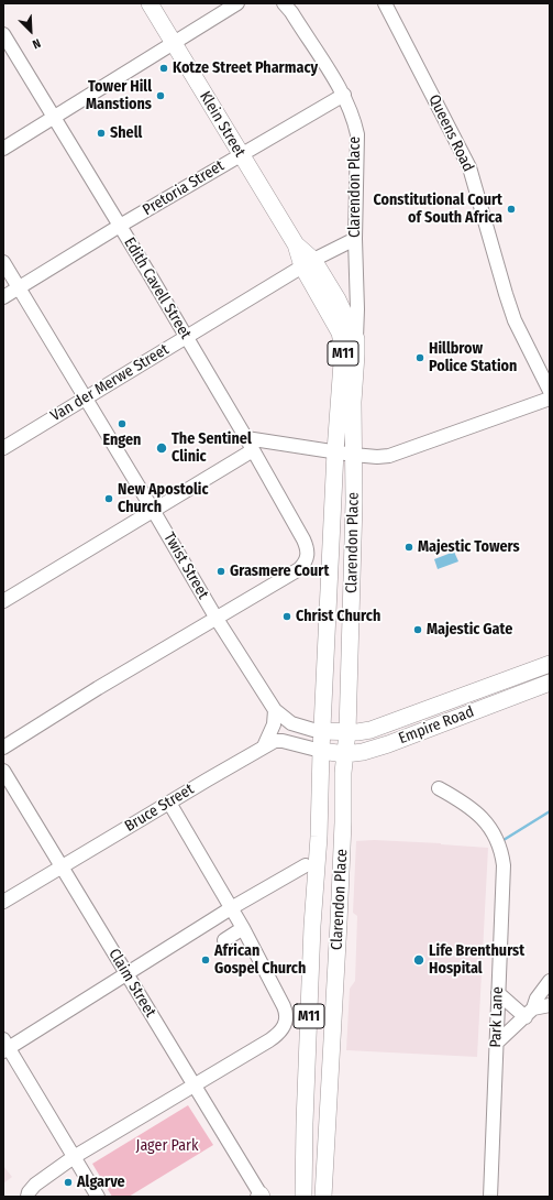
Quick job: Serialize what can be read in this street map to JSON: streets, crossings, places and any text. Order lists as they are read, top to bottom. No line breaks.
{"streets":{"main road":["Klein Street","Clarendon Place","M11","Empire Road"],"street":["Queens Road","Pretoria Street","Edith Cavell Street","Van der Merwe Street","Twist Street","Bruce Street","Claim Street","Park Lane"]},"crossings":[["Klein Street","Clarendon Place"],["Klein Street","Pretoria Street"],["Klein Street","Van der Merwe Street"],["Clarendon Place","Pretoria Street"],["Clarendon Place","Van der Merwe Street"],["Clarendon Place","Twist Street"],["Clarendon Place","Empire Road"],["Clarendon Place","Bruce Street"],["Pretoria Street","Edith Cavell Street"],["Pretoria Street","Twist Street"],["Edith Cavell Street","Van der Merwe Street"],["Edith Cavell Street","Twist Street"],["Van der Merwe Street","Twist Street"],["Twist Street","Empire Road"],["Empire Road","Bruce Street"],["Bruce Street","Claim Street"]],"parks":["Jager Park"],"places":["Kotze Street Pharmacy","Tower Hill Manstions","Shell","Constitutional Court of South Africa","Hillbrow Police Station","Engen","The Sentinel Clinic","New Apostolic Church","Majestic Towers","Grasmere Court","Christ Church","Majestic Gate","African Gospel Church","Life Brenthurst Hospital","Algarve"],"north":"bottom right"}
